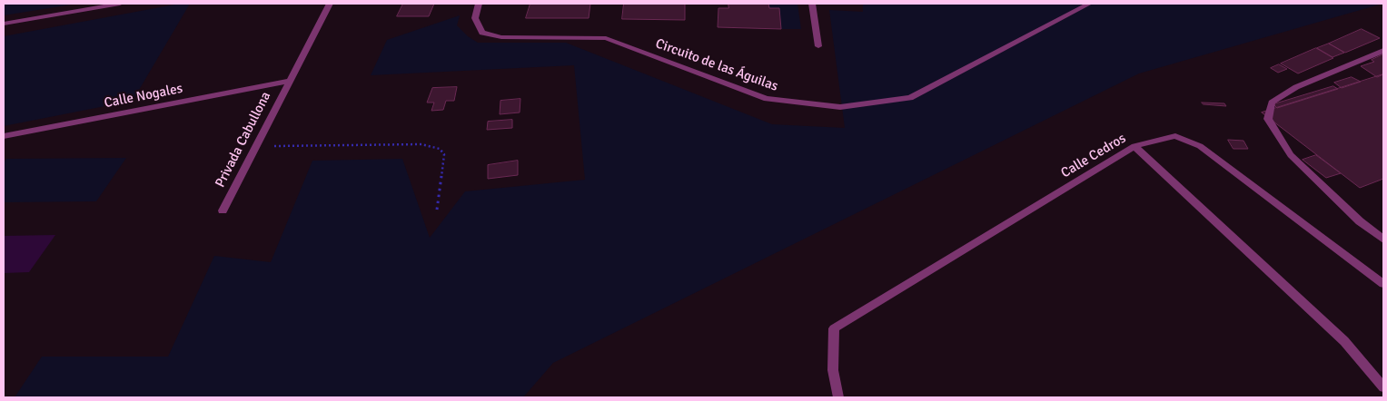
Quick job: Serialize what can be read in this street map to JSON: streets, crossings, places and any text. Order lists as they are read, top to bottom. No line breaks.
{"streets":{"street":["Circuito de las Águilas","Calle Nogales","Privada Cabullona","Calle Cedros"]},"crossings":[["Calle Nogales","Privada Cabullona"]]}
